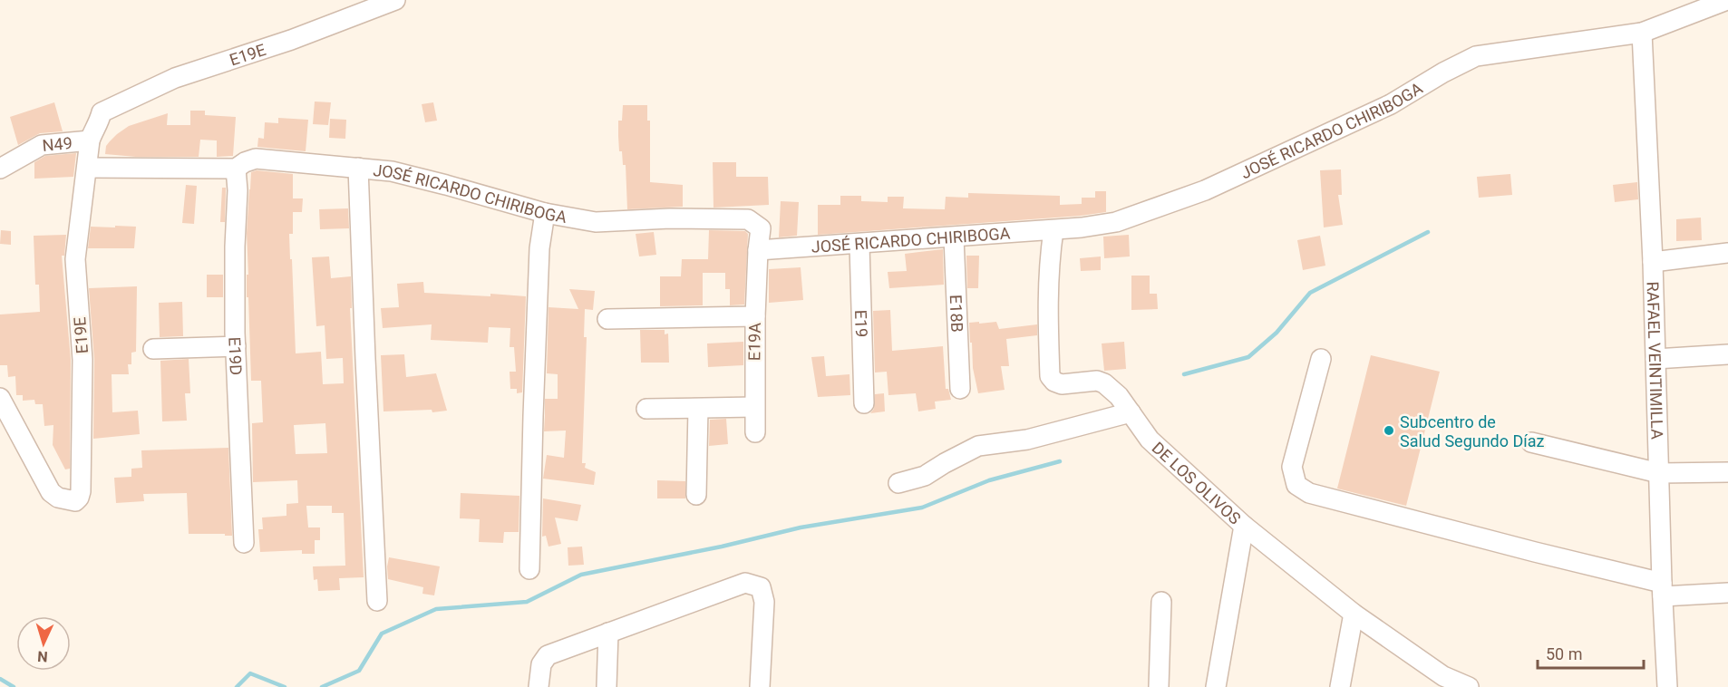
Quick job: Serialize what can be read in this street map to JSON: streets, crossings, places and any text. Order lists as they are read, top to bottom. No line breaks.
{"streets":{"street":["E19E","JOSÉ RICARDO CHIRIBOGA","N49","E18B","E19","E19A","E19D","RAFAEL VEINTIMILLA","DE LOS OLIVOS"]},"crossings":[["E19E","JOSÉ RICARDO CHIRIBOGA"],["E19E","N49"],["JOSÉ RICARDO CHIRIBOGA","E18B"],["JOSÉ RICARDO CHIRIBOGA","E19"],["JOSÉ RICARDO CHIRIBOGA","E19A"],["JOSÉ RICARDO CHIRIBOGA","E19D"],["JOSÉ RICARDO CHIRIBOGA","RAFAEL VEINTIMILLA"],["JOSÉ RICARDO CHIRIBOGA","DE LOS OLIVOS"]],"places":["Subcentro de Salud Segundo Díaz"],"scale_bar":"50 m","north":"bottom"}
